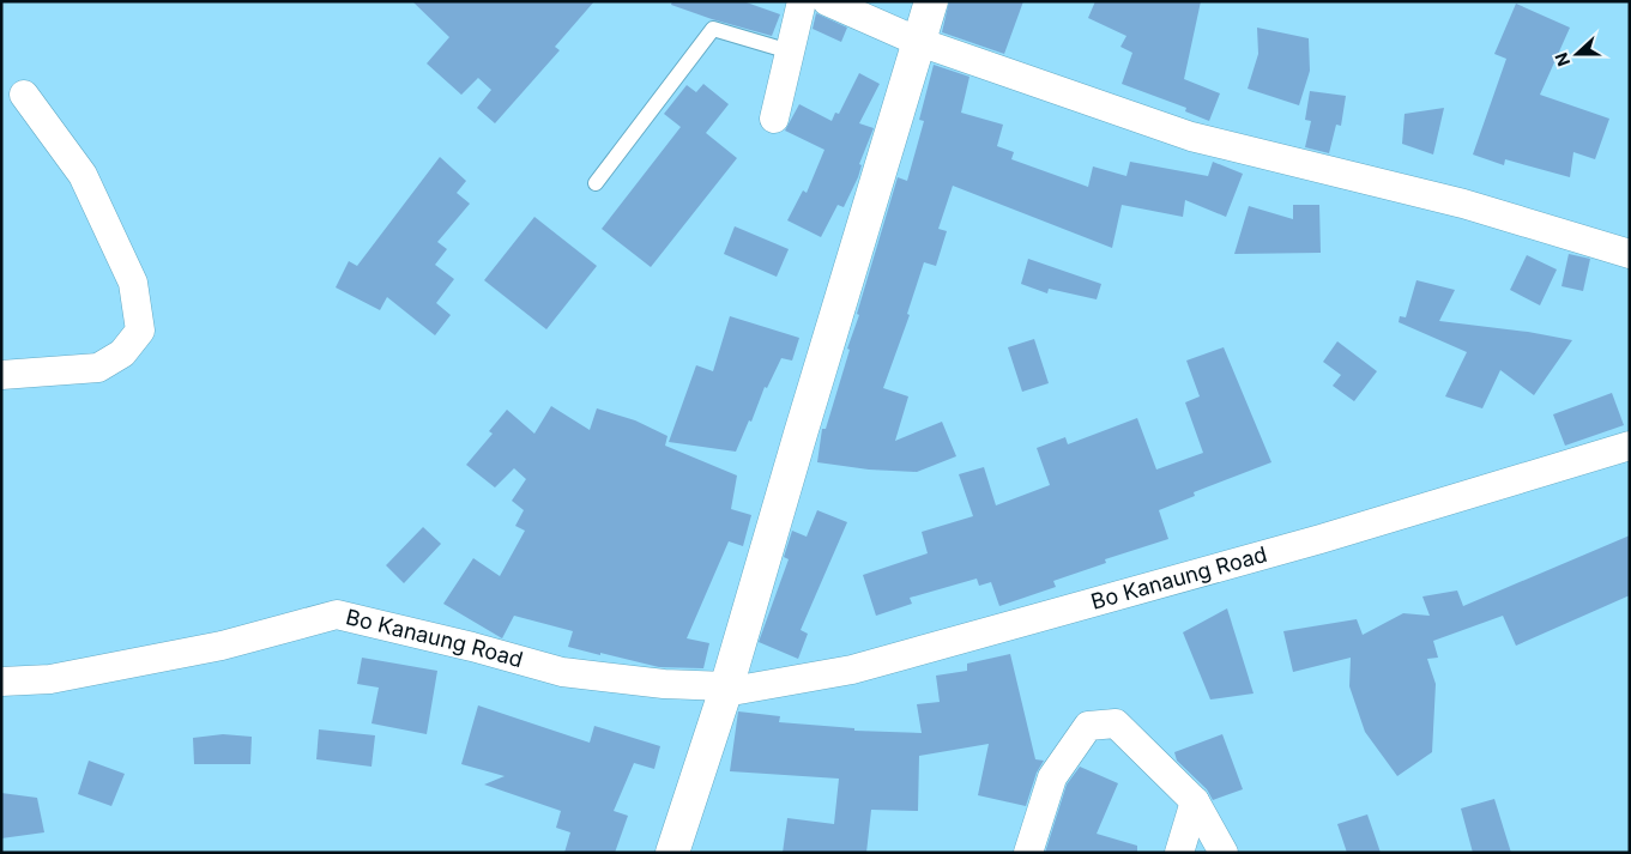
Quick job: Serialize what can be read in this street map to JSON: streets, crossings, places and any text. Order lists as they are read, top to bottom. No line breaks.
{"streets":{"street":["Bo Kanaung Road"]},"north":"left"}
